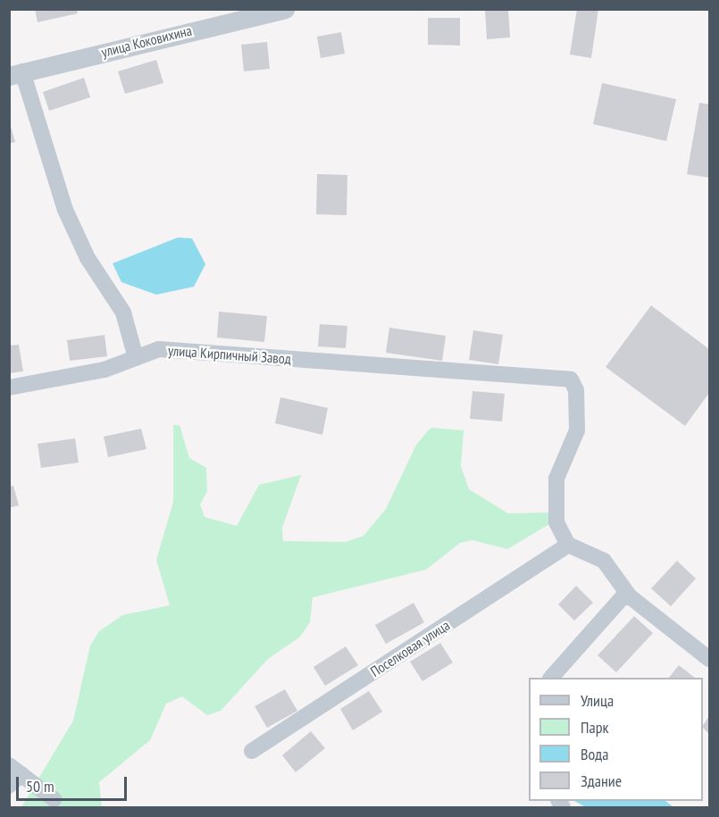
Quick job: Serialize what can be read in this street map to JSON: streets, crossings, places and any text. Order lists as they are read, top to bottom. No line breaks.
{"streets":{"street":["улица Коковихина","улица Кирпичный Завод","Поселковая улица"]},"crossings":[["улица Кирпичный Завод","Поселковая улица"]],"legend":["Улица","Парк","Вода","Здание"],"scale_bar":"50 m"}
